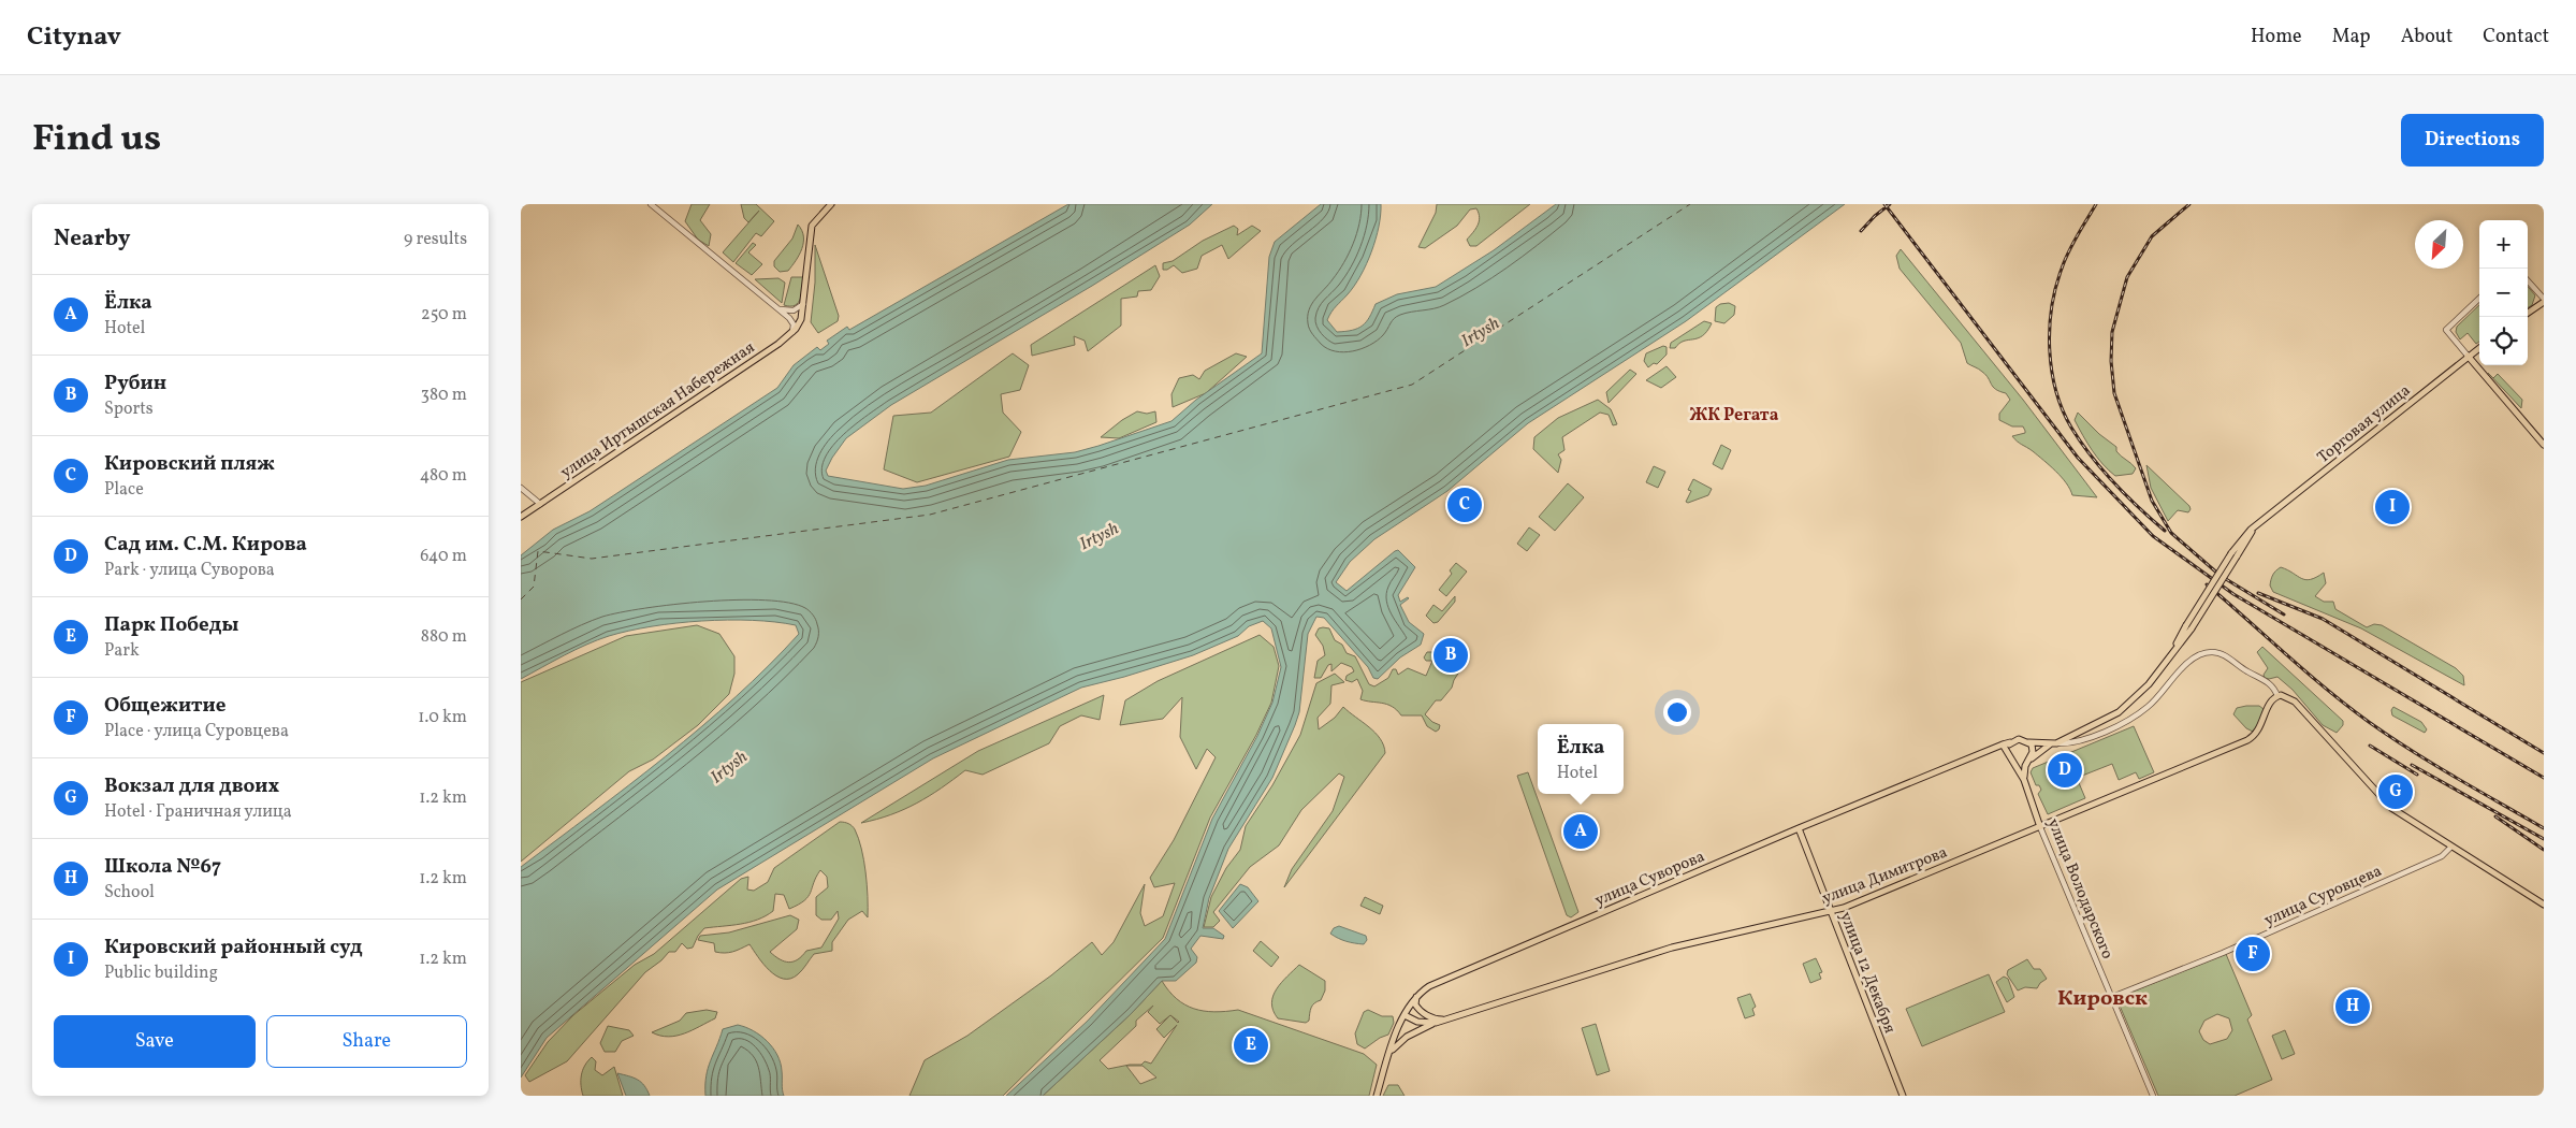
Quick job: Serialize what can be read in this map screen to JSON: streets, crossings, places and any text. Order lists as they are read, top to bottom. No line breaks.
{"streets":{"main road":["улица Иртышская Набережная","Торговая улица","улица Димитрова","улица Суворова","улица Володарского","улица 12 Декабря"],"street":["улица Суровцева"]},"crossings":[["улица Димитрова","улица Суворова"],["улица Димитрова","улица Володарского"],["улица Димитрова","улица 12 Декабря"],["улица Суворова","улица Володарского"],["улица Суворова","улица 12 Декабря"],["улица Володарского","улица Суровцева"]],"districts":["ЖК Регата","Кировск"],"water":["Irtysh"],"north":"bottom left","page":{"header":"Citynav","nav":["Home","Map","About","Contact"],"title":"Find us","buttons":["Directions",["Save","Share"]],"heading":["Nearby","9 results"],"map_buttons":["+","−"],"list":[{"mark":"A","name":"Ёлка","note":"Hotel","value":"250 m"},{"mark":"B","name":"Рубин","note":"Sports","value":"380 m"},{"mark":"C","name":"Кировский пляж","note":"Place","value":"480 m"},{"mark":"D","name":"Сад им. С.М. Кирова","note":"Park · улица Суворова","value":"640 m"},{"mark":"E","name":"Парк Победы","note":"Park","value":"880 m"},{"mark":"F","name":"Общежитие","note":"Place · улица Суровцева","value":"1.0 km"},{"mark":"G","name":"Вокзал для двоих","note":"Hotel · Граничная улица","value":"1.2 km"},{"mark":"H","name":"Школа №67","note":"School","value":"1.2 km"},{"mark":"I","name":"Кировский районный суд","note":"Public building","value":"1.2 km"}],"pins":["C","I","B","D","G","A","F","H","E"],"popup":["Ёлка","Hotel"]}}
